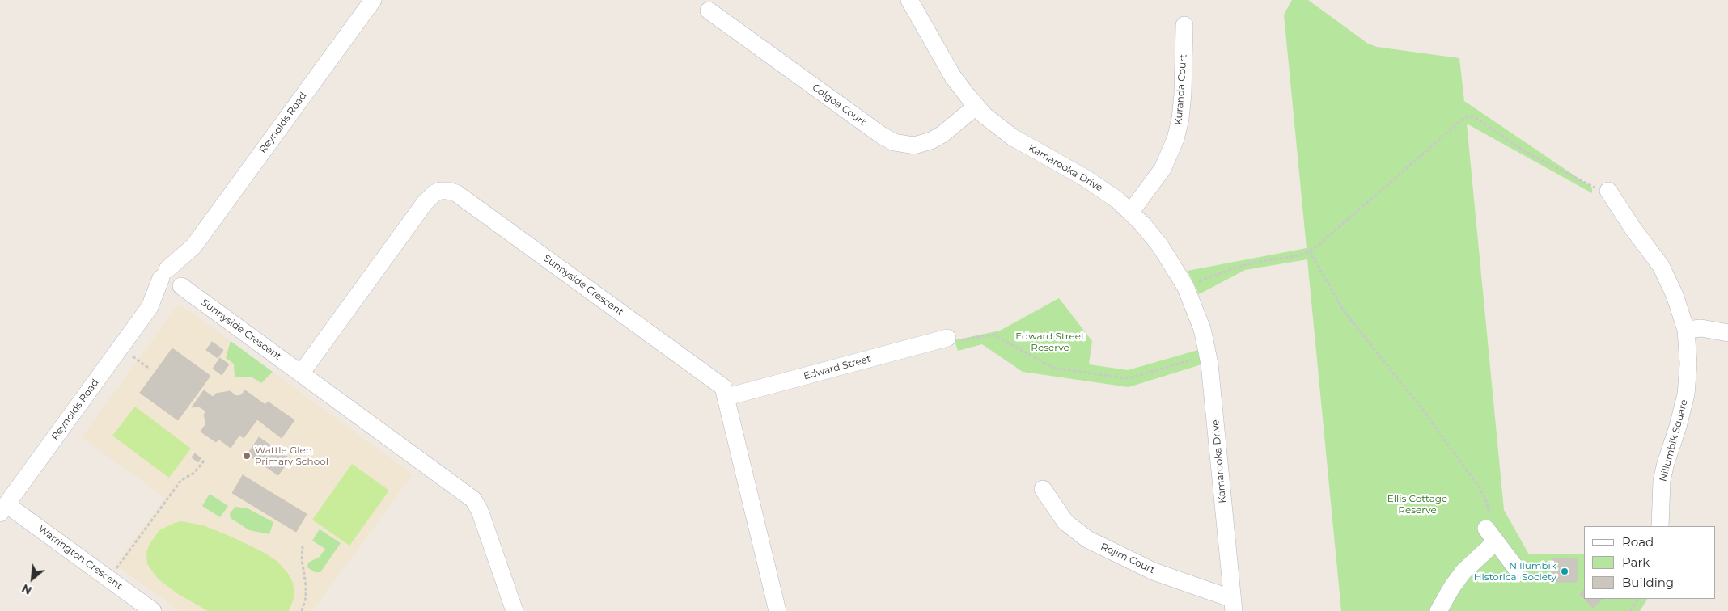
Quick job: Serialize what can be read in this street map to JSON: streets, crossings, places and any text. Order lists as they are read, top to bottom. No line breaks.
{"streets":{"street":["Kuranda Court","Colgoa Court","Reynolds Road","Kamarooka Drive","Sunnyside Crescent","Edward Street","Nillumbik Square","Warrington Crescent","Rojim Court"]},"crossings":[["Kuranda Court","Kamarooka Drive"],["Colgoa Court","Kamarooka Drive"],["Reynolds Road","Warrington Crescent"],["Kamarooka Drive","Rojim Court"],["Sunnyside Crescent","Edward Street"]],"parks":["Edward Street Reserve","Ellis Cottage Reserve"],"places":["Wattle Glen Primary School","Nillumbik Historical Society"],"legend":["Road","Park","Building"],"north":"bottom left"}
